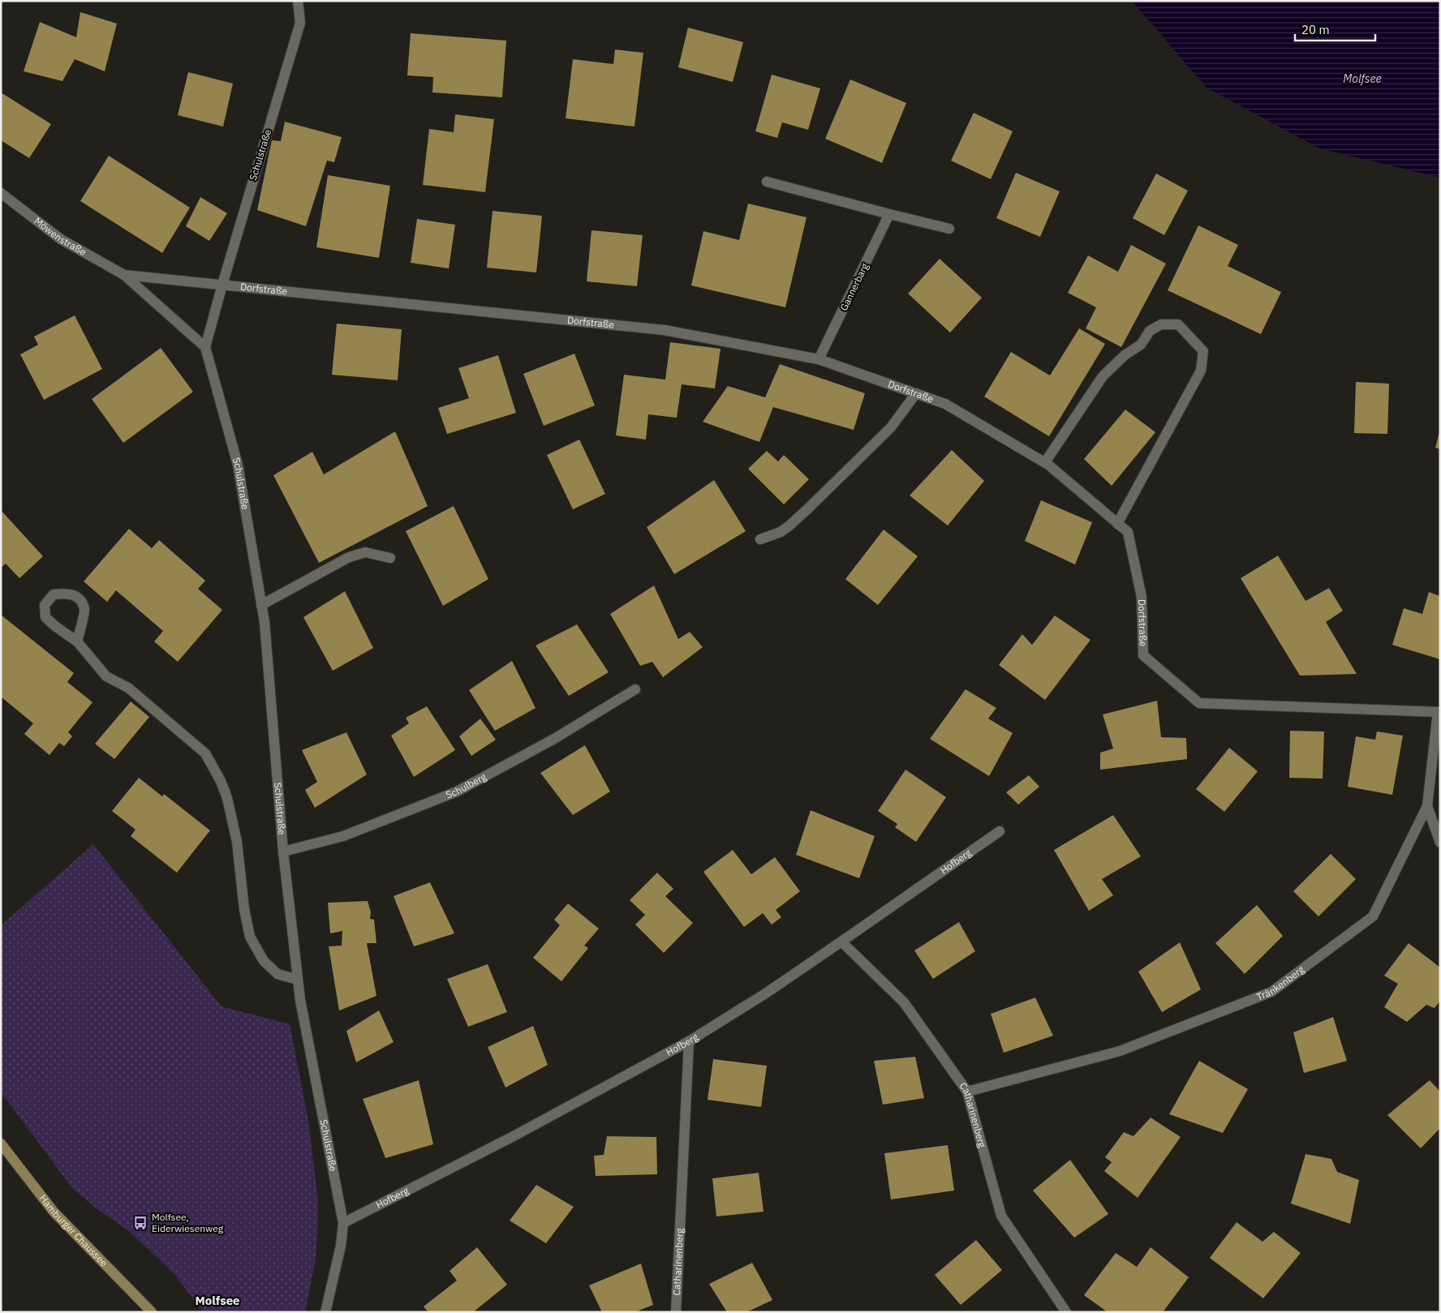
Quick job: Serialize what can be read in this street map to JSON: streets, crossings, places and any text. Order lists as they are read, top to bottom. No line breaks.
{"streets":{"main road":["Hamburger Chaussee"],"street":["Schulstraße","Möwenstraße","Gannerbarg","Dorfstraße","Schulberg","Hofberg","Tränkenberg","Catharinenberg"]},"crossings":[["Schulstraße","Möwenstraße"],["Schulstraße","Dorfstraße"],["Schulstraße","Schulberg"],["Schulstraße","Hofberg"],["Möwenstraße","Dorfstraße"],["Gannerbarg","Dorfstraße"],["Dorfstraße","Tränkenberg"],["Hofberg","Catharinenberg"],["Tränkenberg","Catharinenberg"]],"districts":["Molfsee"],"water":["Molfsee"],"places":{"bus stop":["Molfsee, Eiderwiesenweg"]},"scale_bar":"20 m"}
